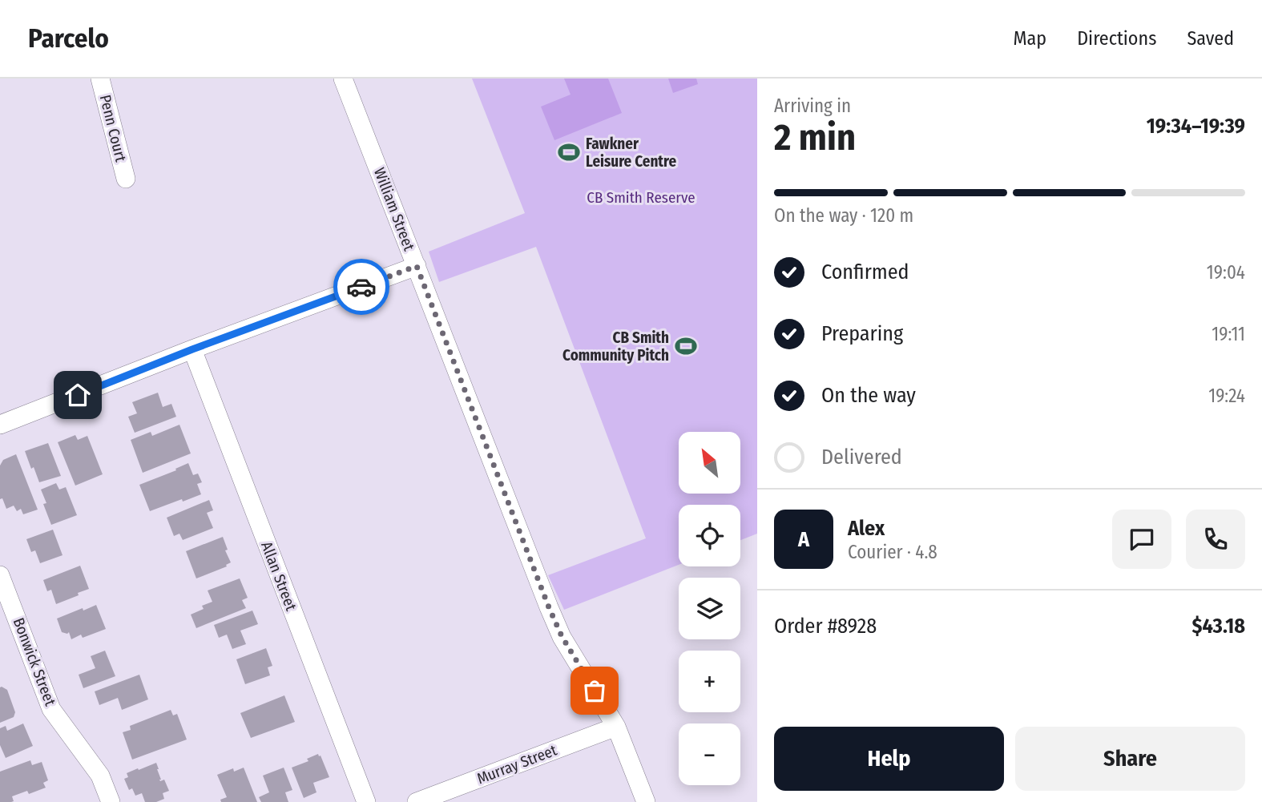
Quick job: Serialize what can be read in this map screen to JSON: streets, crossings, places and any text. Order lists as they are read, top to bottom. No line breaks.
{"streets":{"street":["Penn Court","William Street","Allan Street","Bonwick Street","Murray Street"]},"crossings":[["William Street","Murray Street"]],"parks":["CB Smith Reserve"],"places":{"sports":["Fawkner Leisure Centre","CB Smith Community Pitch"]},"north":"top left","page":{"header":"Parcelo","nav":["Map","Directions","Saved"],"heading":["2 min","Arriving in","19:34–19:39"],"panel":["Alex","Courier · 4.8","Order #8928","$43.18"],"bar":"On the way · 120 m","list":[["Confirmed","19:04"],["Preparing","19:11"],["On the way","19:24"],"Delivered"],"map_buttons":["+","−"],"round":"A","buttons":["Help","Share"]}}
